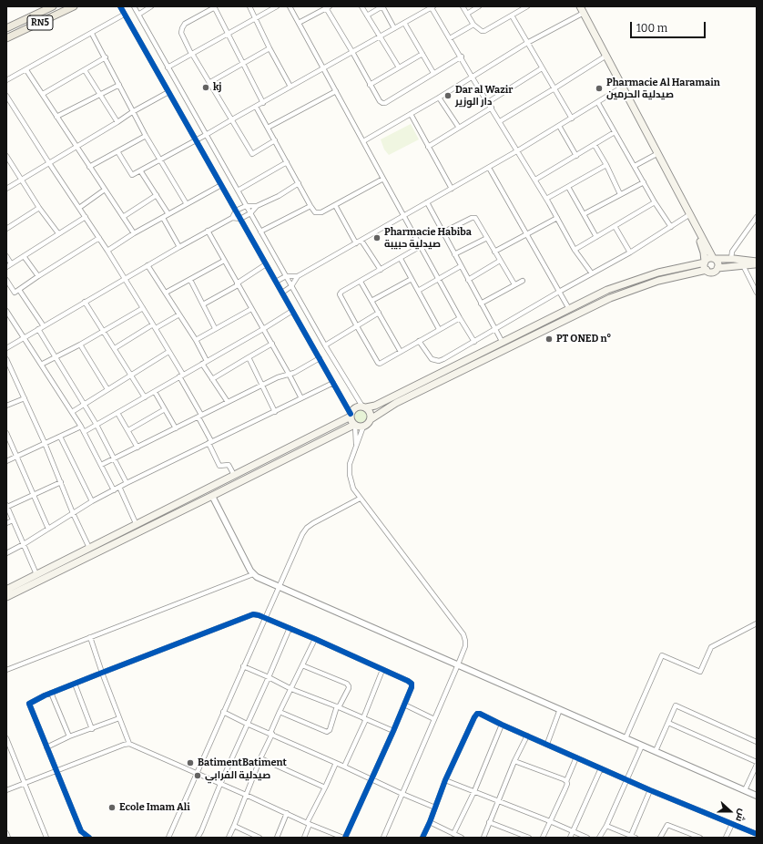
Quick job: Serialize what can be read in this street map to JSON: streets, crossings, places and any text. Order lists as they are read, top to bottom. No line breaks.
{"streets":{"main road":["RN5"]},"places":["kj","Pharmacie Al Haramain صيدلية الحرمين","Dar al Wazir دار الوزير","Pharmacie Habiba صيدلية حبيبة","PT ONED n°","BatimentBatiment","صيدلية الفرابي","Ecole Imam Ali"],"scale_bar":"100 m","north":"right"}
